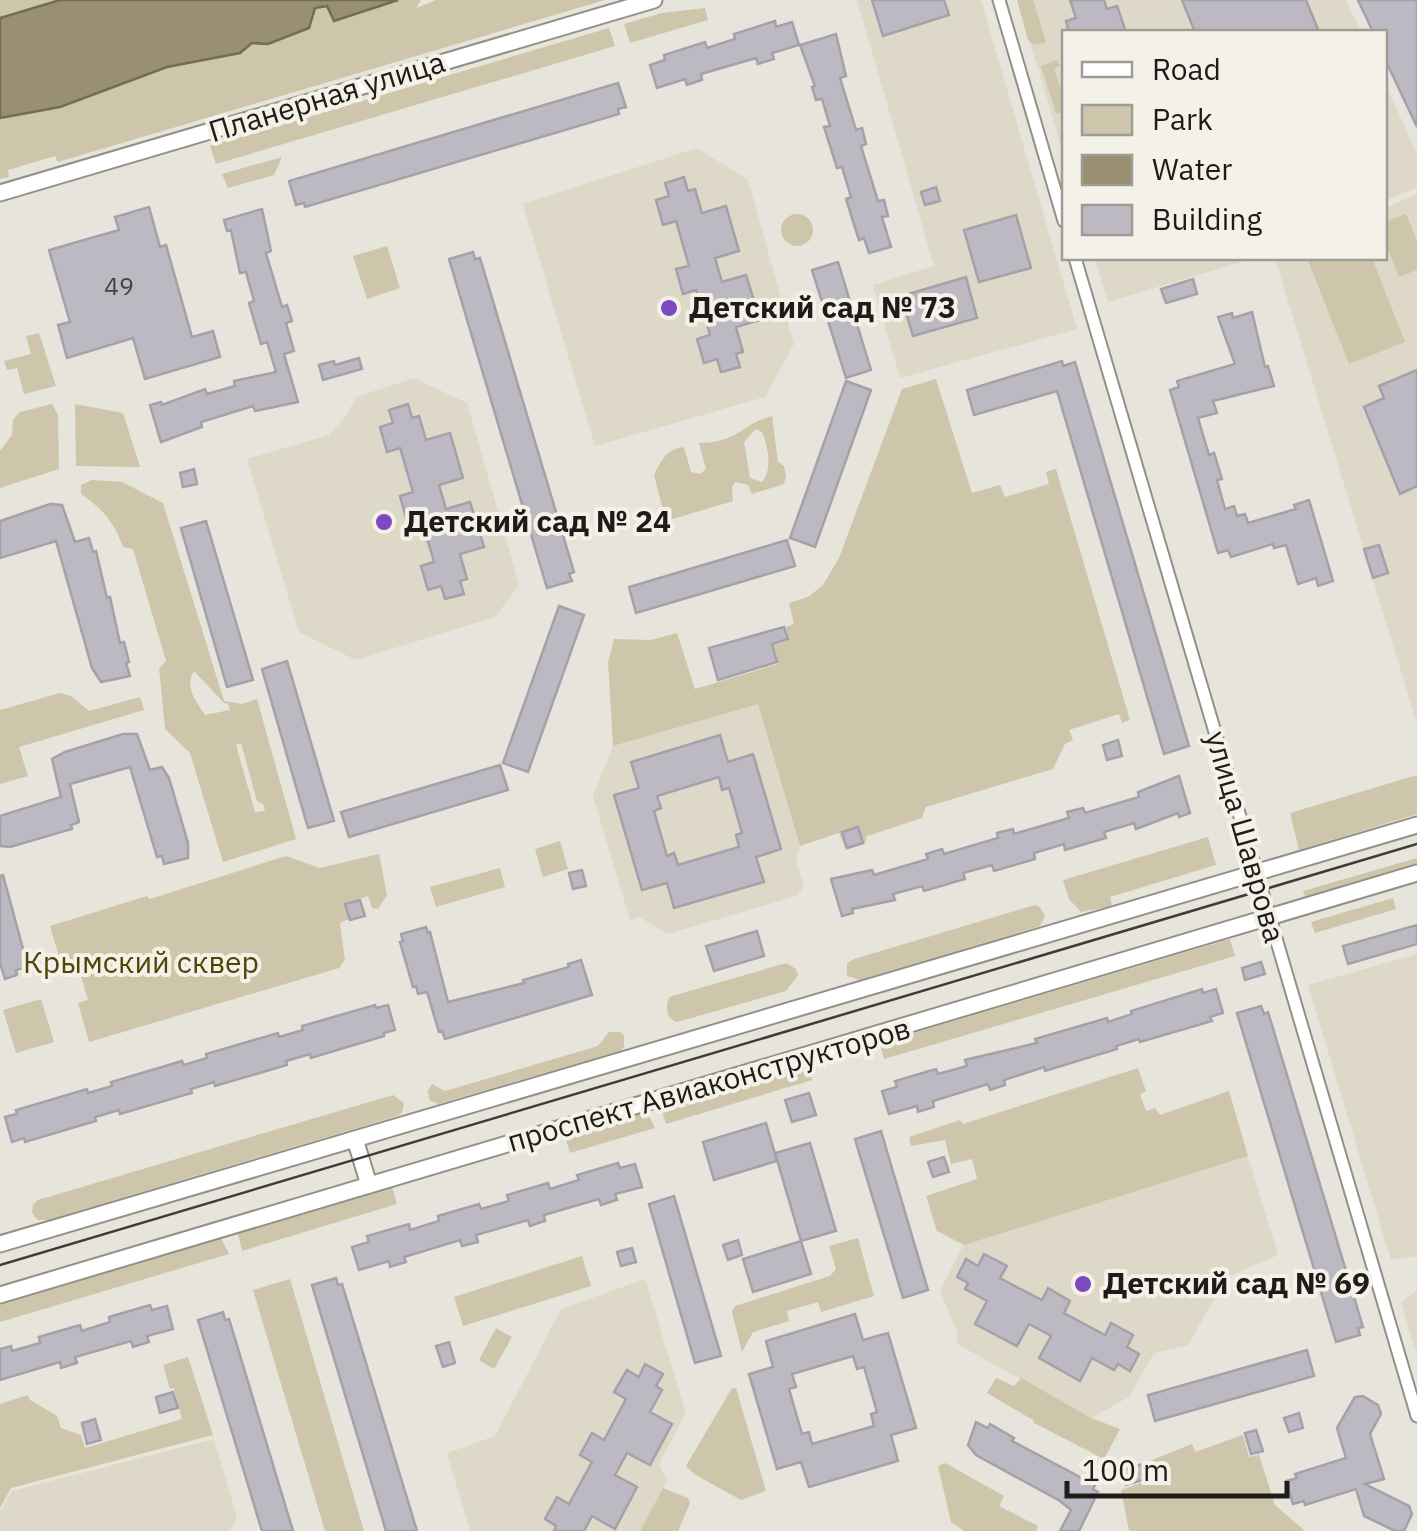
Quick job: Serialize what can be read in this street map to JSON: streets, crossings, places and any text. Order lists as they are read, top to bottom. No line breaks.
{"streets":{"street":["Планерная улица","улица Шаврова","проспект Авиаконструкторов"]},"crossings":[["улица Шаврова","проспект Авиаконструкторов"]],"parks":["Крымский сквер"],"places":["Детский сад № 73","Детский сад № 24","Детский сад № 69"],"house_numbers":["49"],"legend":["Road","Park","Water","Building"],"scale_bar":"100 m"}
